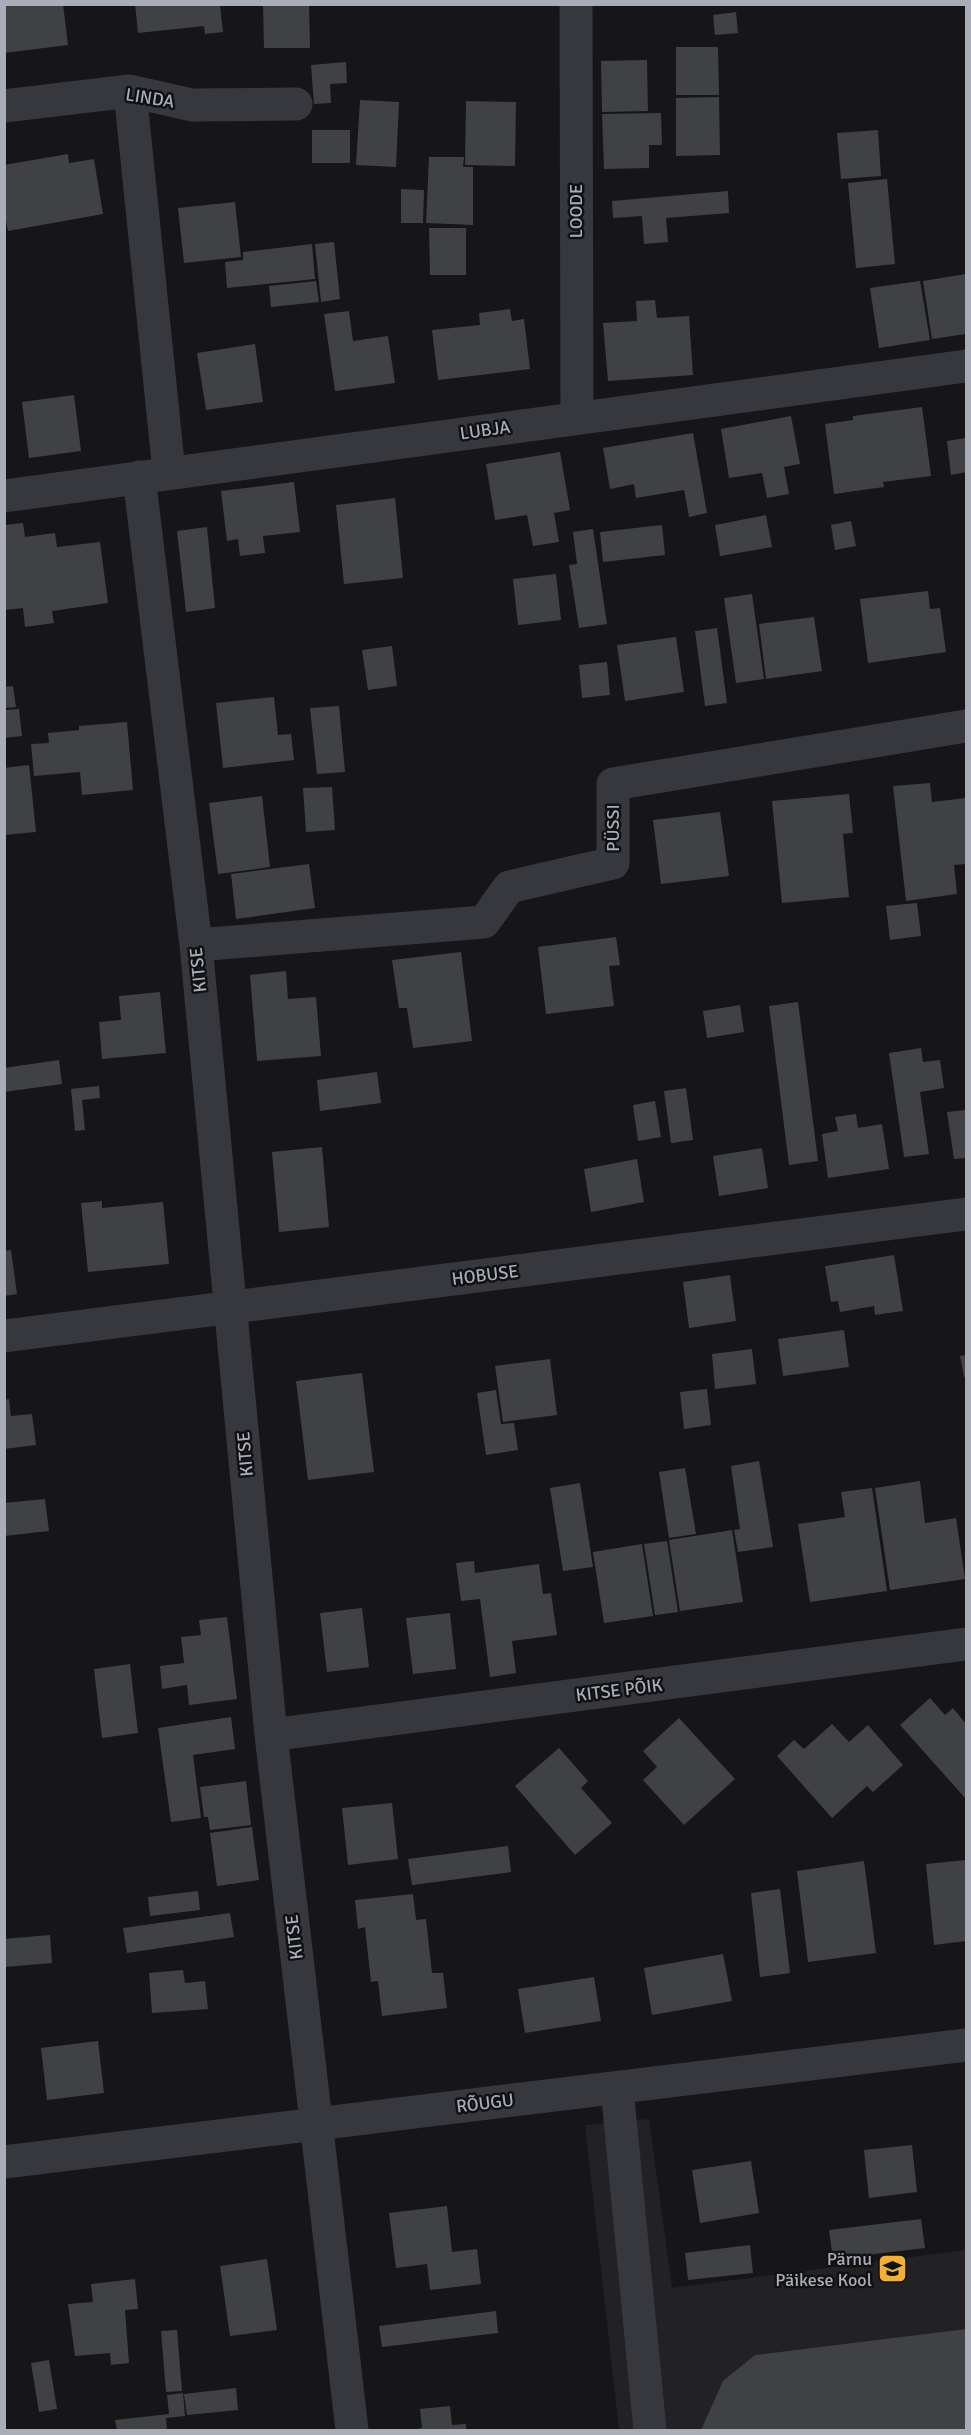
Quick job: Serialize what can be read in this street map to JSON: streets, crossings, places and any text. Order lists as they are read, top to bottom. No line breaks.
{"streets":{"street":["LINDA","LOODE","LUBJA","PÜSSI","KITSE","HOBUSE","KITSE PÕIK","RÕUGU"]},"crossings":[["LINDA","KITSE"],["LOODE","LUBJA"],["LUBJA","KITSE"],["PÜSSI","KITSE"],["KITSE","HOBUSE"],["KITSE","KITSE PÕIK"],["KITSE","RÕUGU"]],"places":{"school or university":["Pärnu Päikese Kool"]}}
